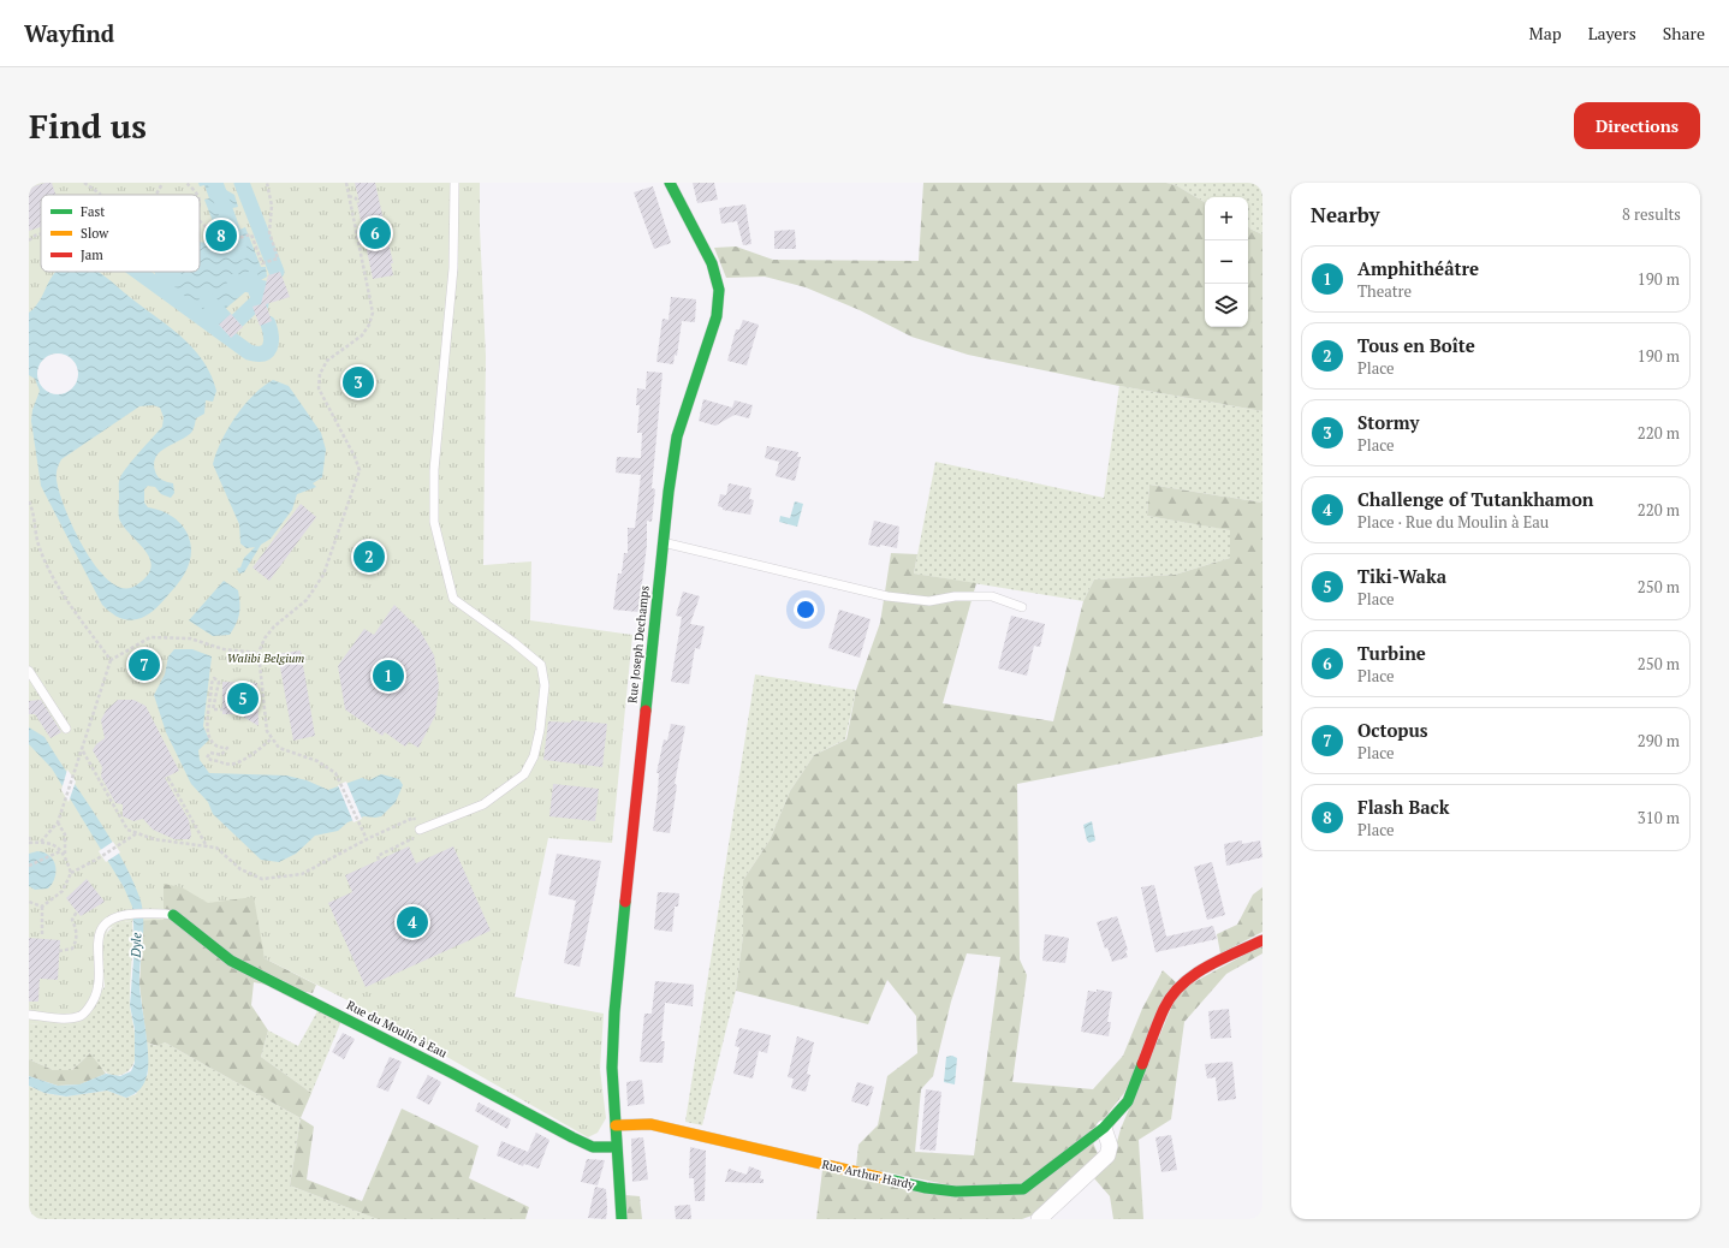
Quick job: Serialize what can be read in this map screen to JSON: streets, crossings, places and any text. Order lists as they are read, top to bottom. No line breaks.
{"streets":{"street":["Rue Joseph Dechamps","Rue du Moulin à Eau","Rue Arthur Hardy"]},"crossings":[["Rue Joseph Dechamps","Rue du Moulin à Eau"],["Rue Joseph Dechamps","Rue Arthur Hardy"]],"water":["Dyle"],"parks":["Walibi Belgium"],"legend":["Fast","Slow","Jam"],"page":{"header":"Wayfind","nav":["Map","Layers","Share"],"buttons":"Directions","title":"Find us","heading":["Nearby","8 results"],"map_buttons":["+","−"],"pins":["6","8","3","2","7","1","5","4"],"list":[{"mark":"1","name":"Amphithéâtre","note":"Theatre","value":"190 m"},{"mark":"2","name":"Tous en Boîte","note":"Place","value":"190 m"},{"mark":"3","name":"Stormy","note":"Place","value":"220 m"},{"mark":"4","name":"Challenge of Tutankhamon","note":"Place · Rue du Moulin à Eau","value":"220 m"},{"mark":"5","name":"Tiki-Waka","note":"Place","value":"250 m"},{"mark":"6","name":"Turbine","note":"Place","value":"250 m"},{"mark":"7","name":"Octopus","note":"Place","value":"290 m"},{"mark":"8","name":"Flash Back","note":"Place","value":"310 m"}]}}
